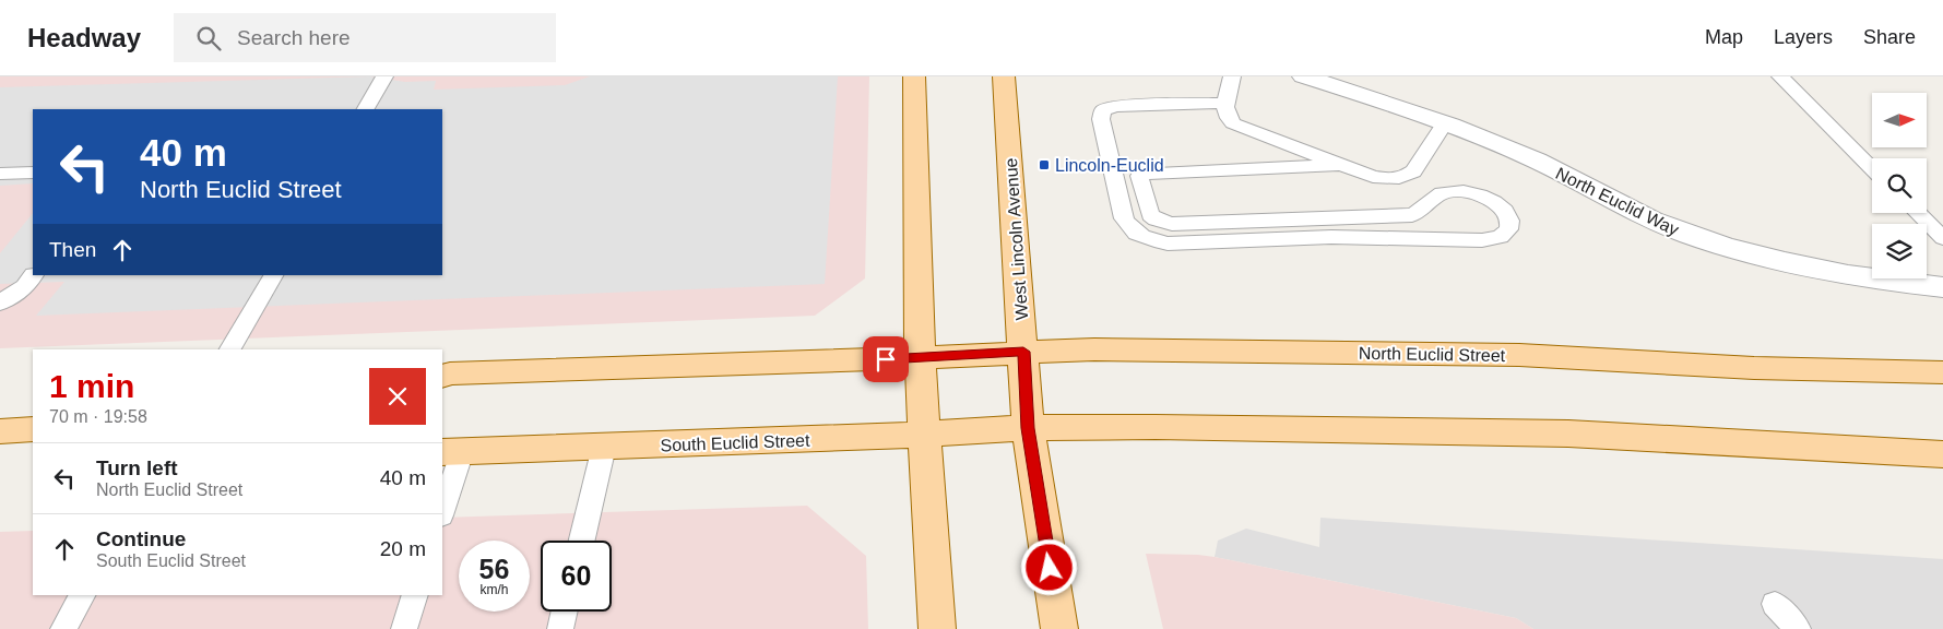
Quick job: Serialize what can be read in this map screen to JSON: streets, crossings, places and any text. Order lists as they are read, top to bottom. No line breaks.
{"streets":{"main road":["West Lincoln Avenue","North Euclid Street","South Euclid Street"],"street":["North Euclid Way"]},"crossings":[["West Lincoln Avenue","North Euclid Street"],["West Lincoln Avenue","South Euclid Street"]],"places":{"transit":["Lincoln-Euclid"]},"north":"right","page":{"header":"Headway","search":"Search here","nav":["Map","Layers","Share"],"turn":["40 m","North Euclid Street"],"then":"Then","heading":["1 min","70 m · 19:58"],"list":[{"name":"Turn left","note":"North Euclid Street","value":"40 m"},{"name":"Continue","note":"South Euclid Street","value":"20 m"}],"speed":"56 km/h","limit":"60"}}
